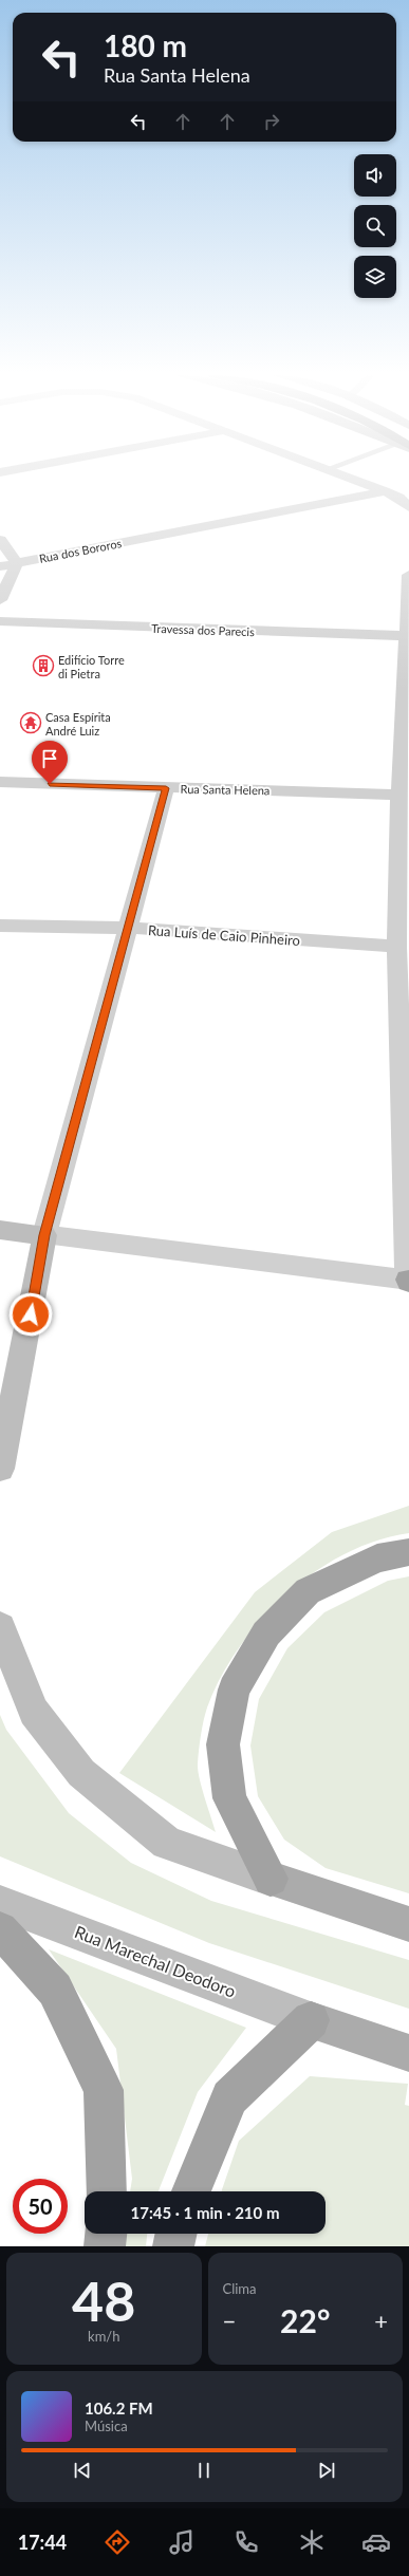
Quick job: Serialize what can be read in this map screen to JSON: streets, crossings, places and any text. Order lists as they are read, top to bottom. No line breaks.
{"streets":{"main road":["Rua Marechal Deodoro"],"street":["Rua dos Bororos","Travessa dos Parecis","Rua Santa Helena","Rua Luís de Caio Pinheiro"]},"places":{"building":["Edifício Torre di Pietra"],"temple":["Casa Espírita André Luiz"]},"page":{"turn":["180 m","Rua Santa Helena"],"limit":"50","trip":"17:45 · 1 min · 210 m","tile":[["48","km/h"],"Clima"],"heat":["−","22°","+"],"song":["106.2 FM","Música"],"tabs":"17:44"}}
